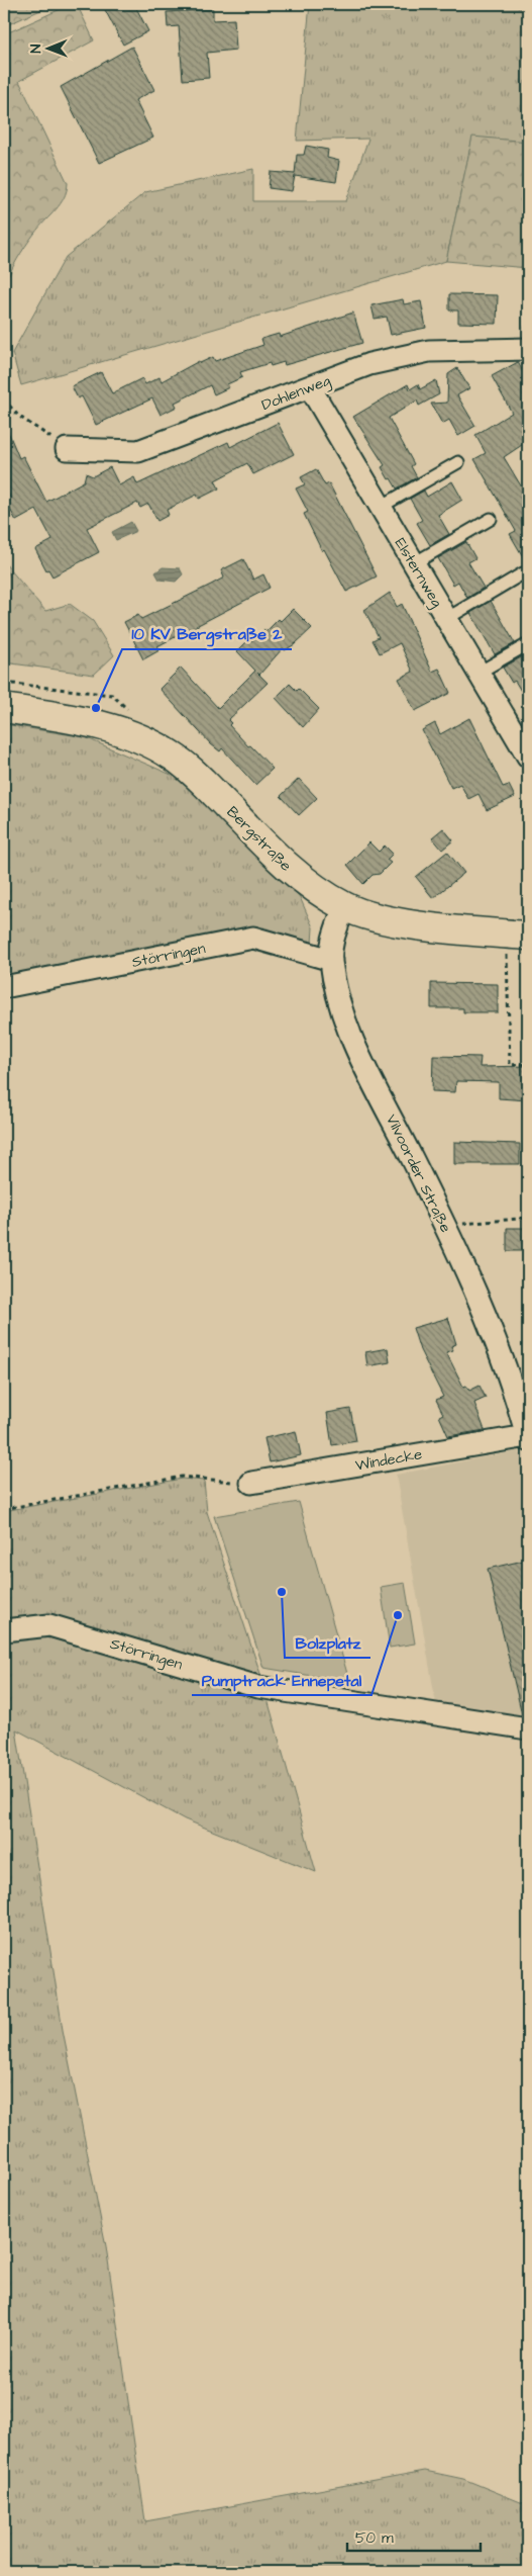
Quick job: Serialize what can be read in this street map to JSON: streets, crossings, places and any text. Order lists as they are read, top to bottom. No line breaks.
{"streets":{"street":["Dohlenweg","Elsternweg","Bergstraße","Störringen","Vilvoorder Straße","Windecke"]},"crossings":[["Dohlenweg","Elsternweg"],["Bergstraße","Vilvoorder Straße"],["Störringen","Vilvoorder Straße"],["Vilvoorder Straße","Windecke"]],"places":["10 KV Bergstraße 2","Bolzplatz","Pumptrack Ennepetal"],"scale_bar":"50 m","north":"left"}
